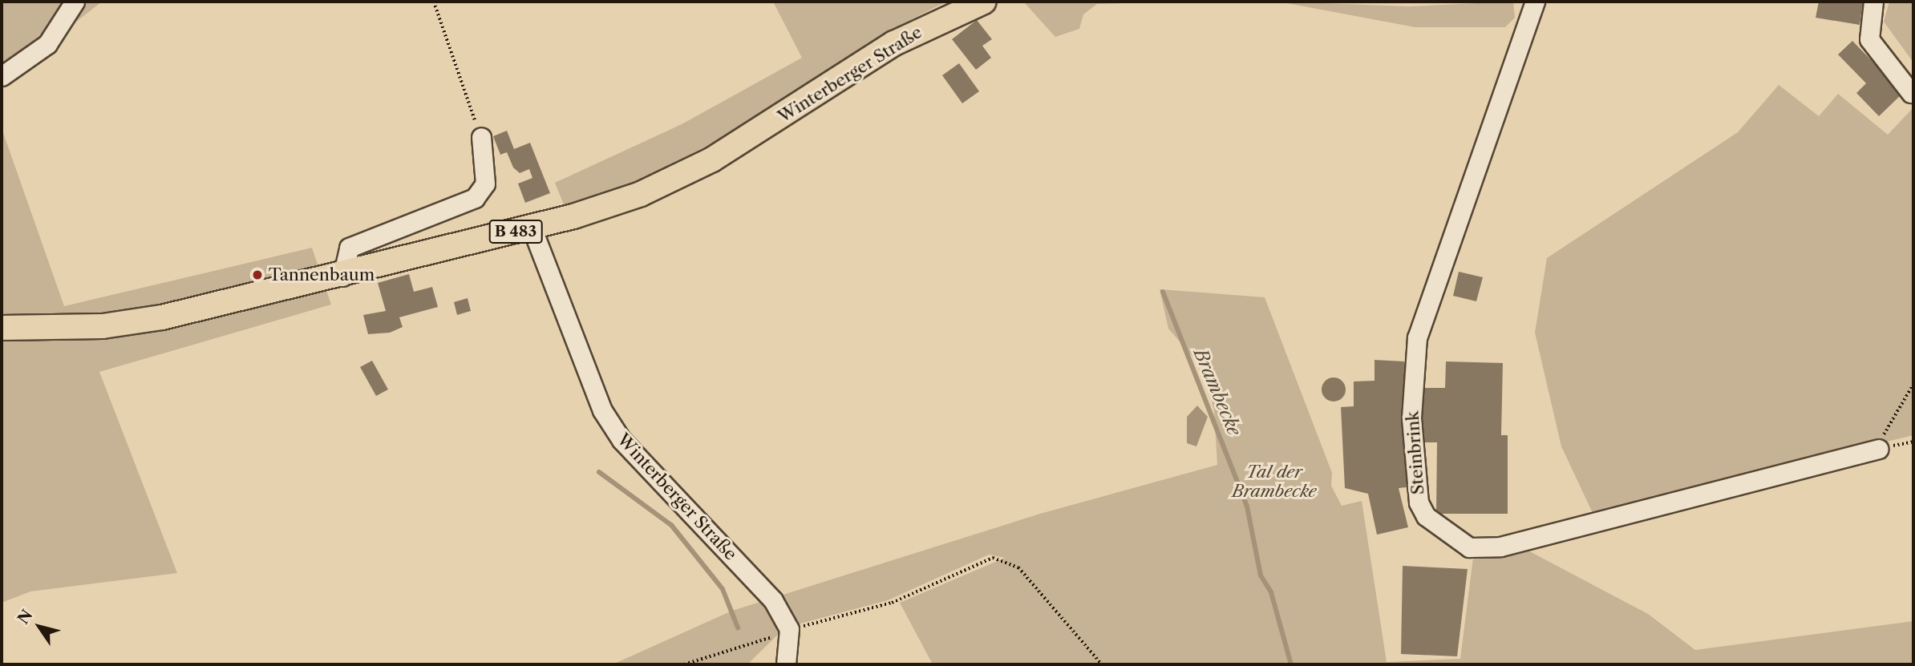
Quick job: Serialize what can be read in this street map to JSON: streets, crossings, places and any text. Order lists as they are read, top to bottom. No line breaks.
{"streets":{"main road":["Winterberger Straße","B 483"],"street":["Steinbrink"]},"water":["Brambecke"],"parks":["Tal der Brambecke"],"places":["Tannenbaum"],"north":"top left"}
